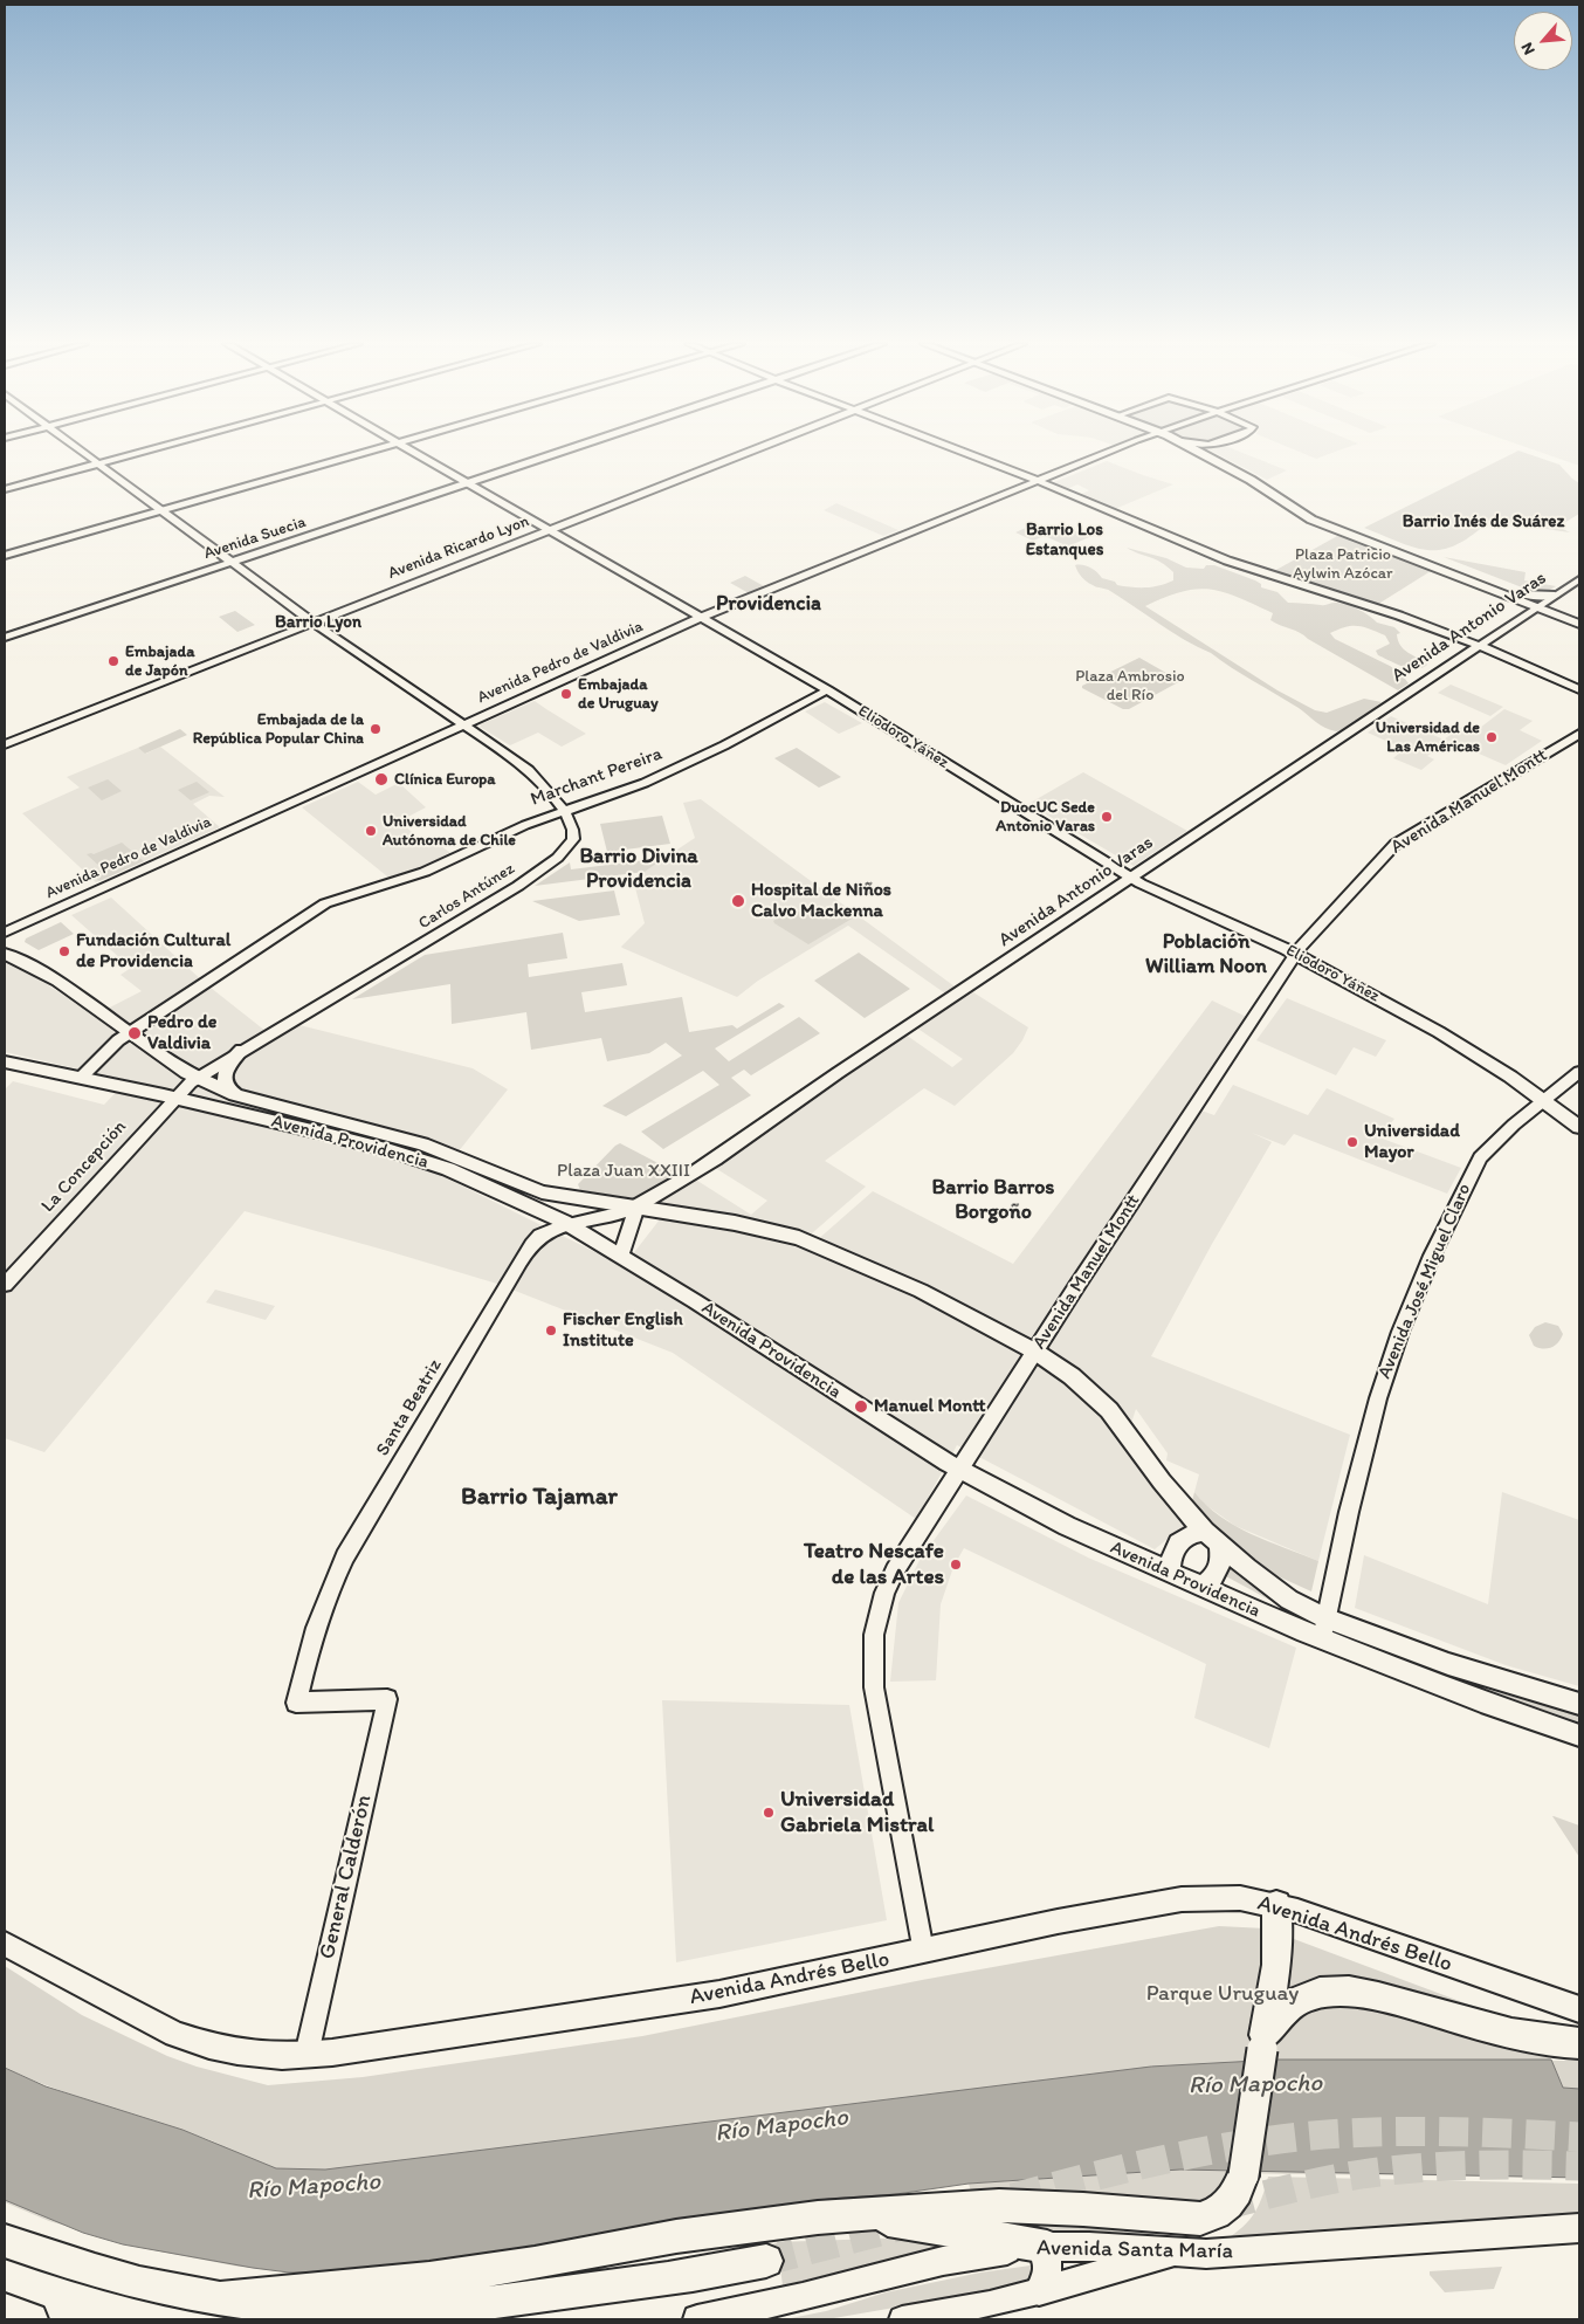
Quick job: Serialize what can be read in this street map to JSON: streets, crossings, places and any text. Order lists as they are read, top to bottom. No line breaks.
{"streets":{"main road":["Eliodoro Yáñez","Avenida Providencia","Avenida Andrés Bello","Avenida Santa María"],"street":["Avenida Suecia","Avenida Ricardo Lyon","Avenida Antonio Varas","Avenida Pedro de Valdivia","Marchant Pereira","Avenida Manuel Montt","Carlos Antúnez","La Concepción","Avenida José Miguel Claro","Santa Beatriz","General Calderón"]},"crossings":[["Avenida Suecia","Eliodoro Yáñez"],["Avenida Suecia","Carlos Antúnez"],["Avenida Ricardo Lyon","Eliodoro Yáñez"],["Avenida Ricardo Lyon","Carlos Antúnez"],["Avenida Antonio Varas","Eliodoro Yáñez"],["Avenida Antonio Varas","Santa Beatriz"],["Avenida Pedro de Valdivia","Eliodoro Yáñez"],["Avenida Pedro de Valdivia","Carlos Antúnez"],["Eliodoro Yáñez","Marchant Pereira"],["Eliodoro Yáñez","Avenida Manuel Montt"],["Eliodoro Yáñez","Avenida José Miguel Claro"],["Marchant Pereira","Carlos Antúnez"],["Marchant Pereira","Avenida Providencia"],["Avenida Manuel Montt","Avenida Providencia"],["Avenida Manuel Montt","Avenida Andrés Bello"],["Carlos Antúnez","La Concepción"],["Avenida Providencia","La Concepción"],["Avenida Providencia","Avenida José Miguel Claro"],["Avenida Providencia","Santa Beatriz"],["Santa Beatriz","General Calderón"],["General Calderón","Avenida Andrés Bello"]],"districts":["Barrio Inés de Suárez","Barrio Los Estanques","Providencia","Barrio Lyon","Barrio Divina Providencia","Población William Noon","Barrio Barros Borgoño","Barrio Tajamar"],"water":["Río Mapocho"],"parks":["Plaza Patricio Aylwin Azócar","Plaza Ambrosio del Río","Plaza Juan XXIII","Parque Uruguay"],"places":["Embajada de Japón","Embajada de Uruguay","Embajada de la República Popular China","Universidad de Las Américas","Clínica Europa","DuocUC Sede Antonio Varas","Universidad Autónoma de Chile","Hospital de Niños Calvo Mackenna","Fundación Cultural de Providencia","Pedro de Valdivia","Universidad Mayor","Fischer English Institute","Manuel Montt","Teatro Nescafe de las Artes","Universidad Gabriela Mistral"],"north":"bottom left"}
